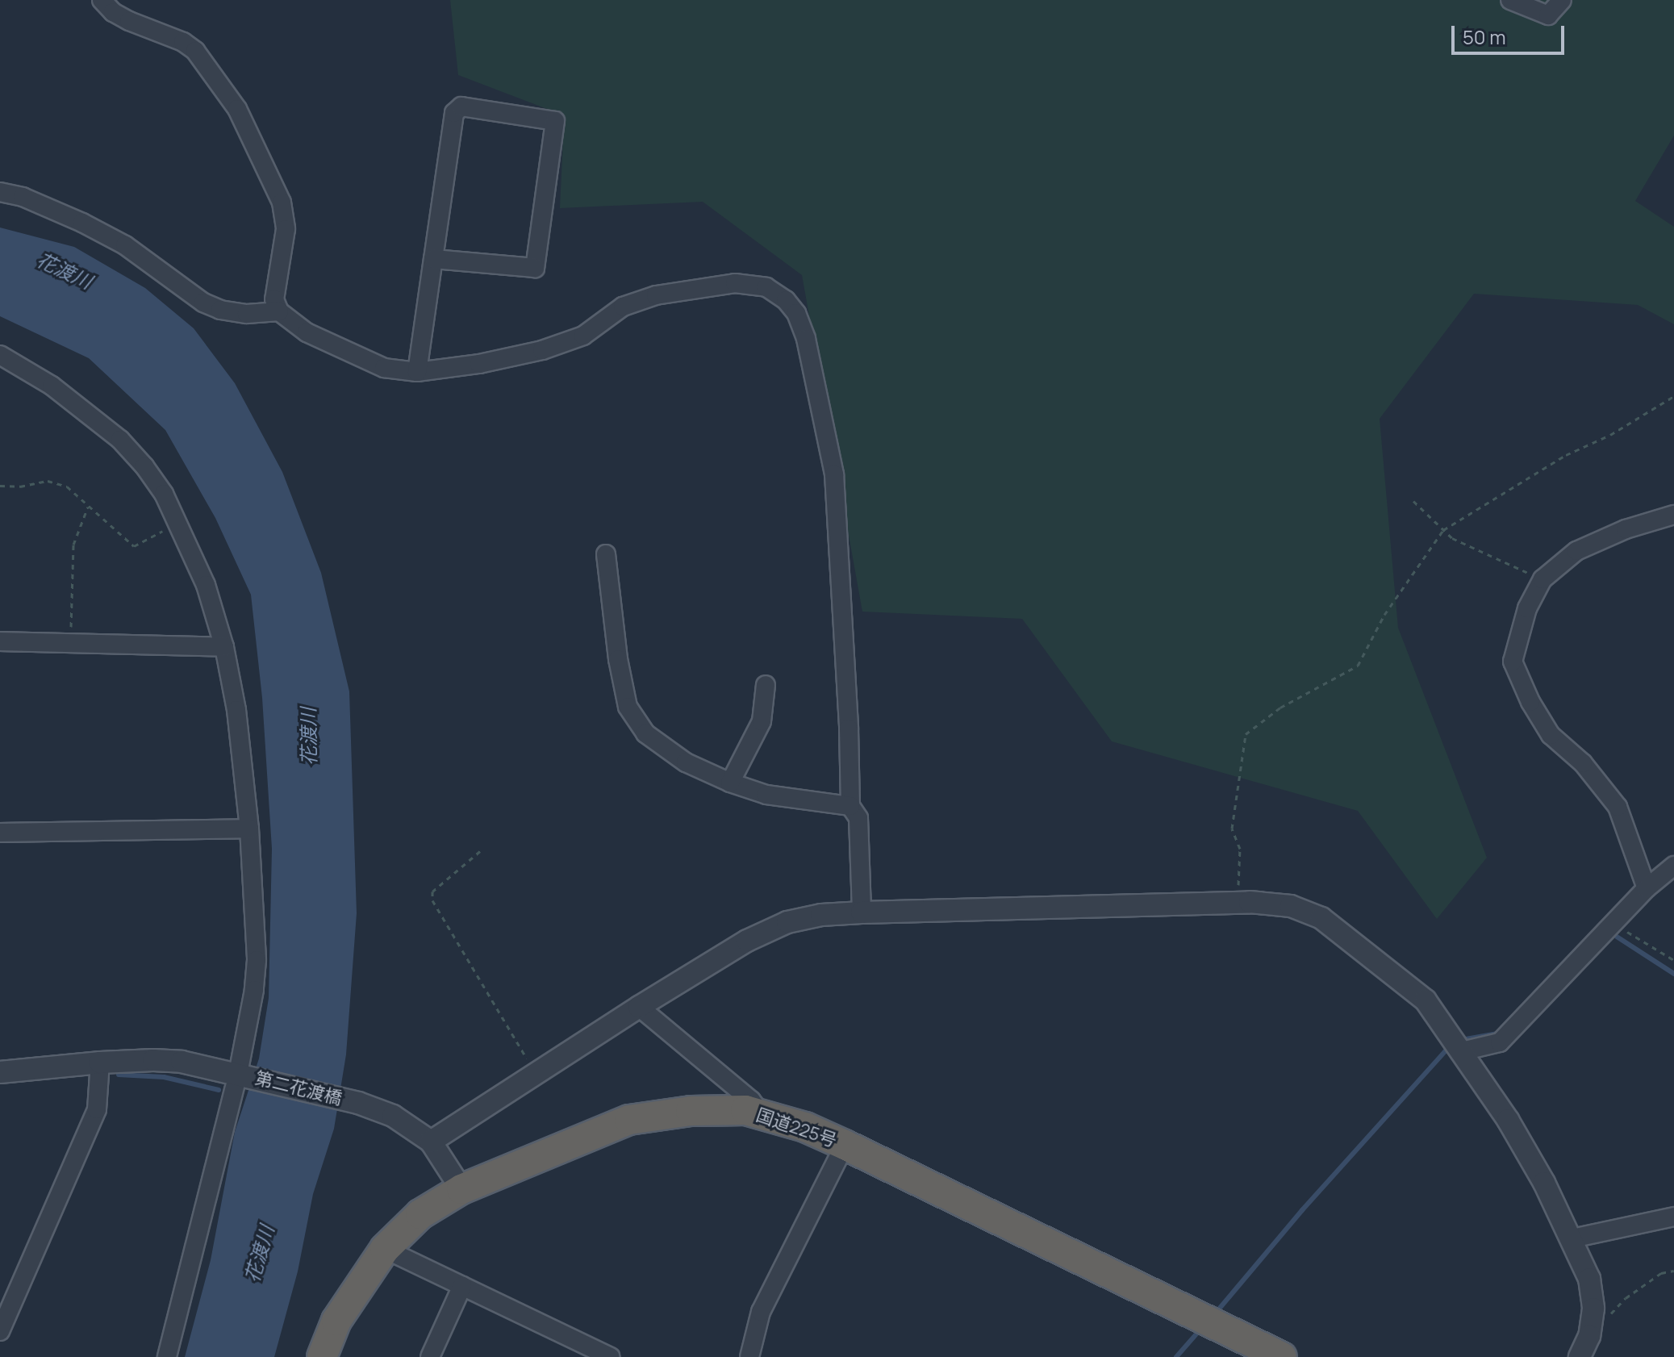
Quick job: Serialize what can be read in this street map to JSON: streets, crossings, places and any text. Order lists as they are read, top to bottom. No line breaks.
{"streets":{"highway":["国道225号"],"street":["第二花渡橋"]},"water":["花渡川"],"scale_bar":"50 m"}
